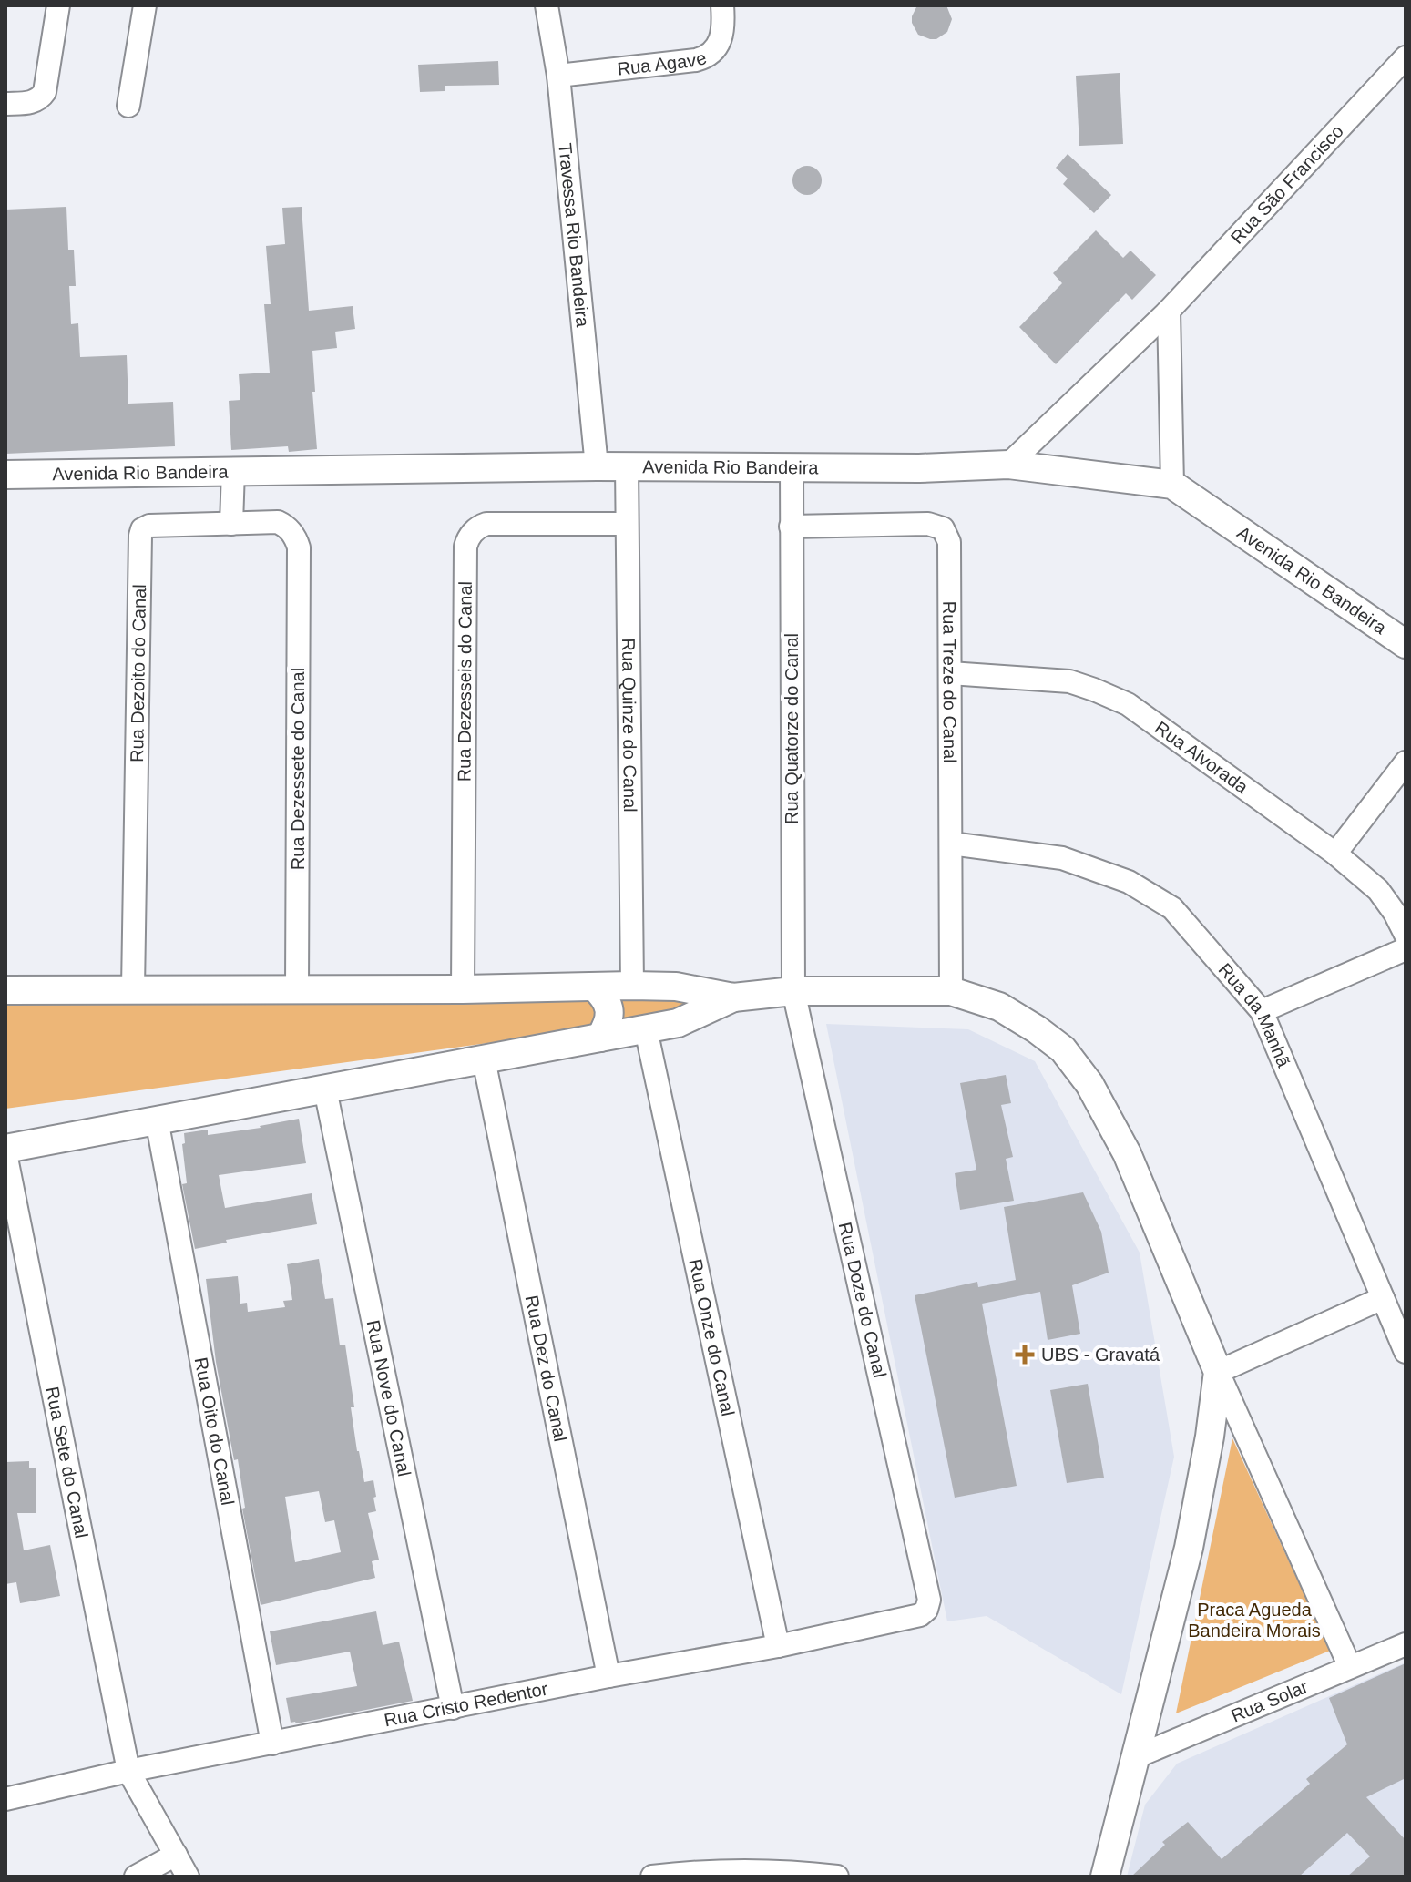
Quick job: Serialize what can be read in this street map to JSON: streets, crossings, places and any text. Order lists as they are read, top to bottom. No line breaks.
{"streets":{"street":["Rua Agave","Rua São Francisco","Travessa Rio Bandeira","Avenida Rio Bandeira","Rua Dezoito do Canal","Rua Dezesseis do Canal","Rua Treze do Canal","Rua Quinze do Canal","Rua Quatorze do Canal","Rua Alvorada","Rua Dezessete do Canal","Rua da Manhã","Rua Doze do Canal","Rua Onze do Canal","Rua Dez do Canal","Rua Nove do Canal","Rua Oito do Canal","Rua Sete do Canal","Rua Solar","Rua Cristo Redentor"]},"crossings":[["Rua Agave","Travessa Rio Bandeira"],["Rua São Francisco","Avenida Rio Bandeira"],["Travessa Rio Bandeira","Avenida Rio Bandeira"],["Avenida Rio Bandeira","Rua Quinze do Canal"],["Avenida Rio Bandeira","Rua Quatorze do Canal"],["Rua Dezoito do Canal","Rua Dezessete do Canal"],["Rua Dezesseis do Canal","Rua Quinze do Canal"],["Rua Treze do Canal","Rua Quatorze do Canal"],["Rua Treze do Canal","Rua Alvorada"],["Rua Treze do Canal","Rua da Manhã"],["Rua Quatorze do Canal","Rua Doze do Canal"],["Rua Doze do Canal","Rua Cristo Redentor"],["Rua Onze do Canal","Rua Cristo Redentor"],["Rua Dez do Canal","Rua Cristo Redentor"],["Rua Nove do Canal","Rua Cristo Redentor"],["Rua Oito do Canal","Rua Cristo Redentor"],["Rua Sete do Canal","Rua Cristo Redentor"]],"parks":["Praca Agueda Bandeira Morais"],"places":{"health":["UBS - Gravatá"]}}
